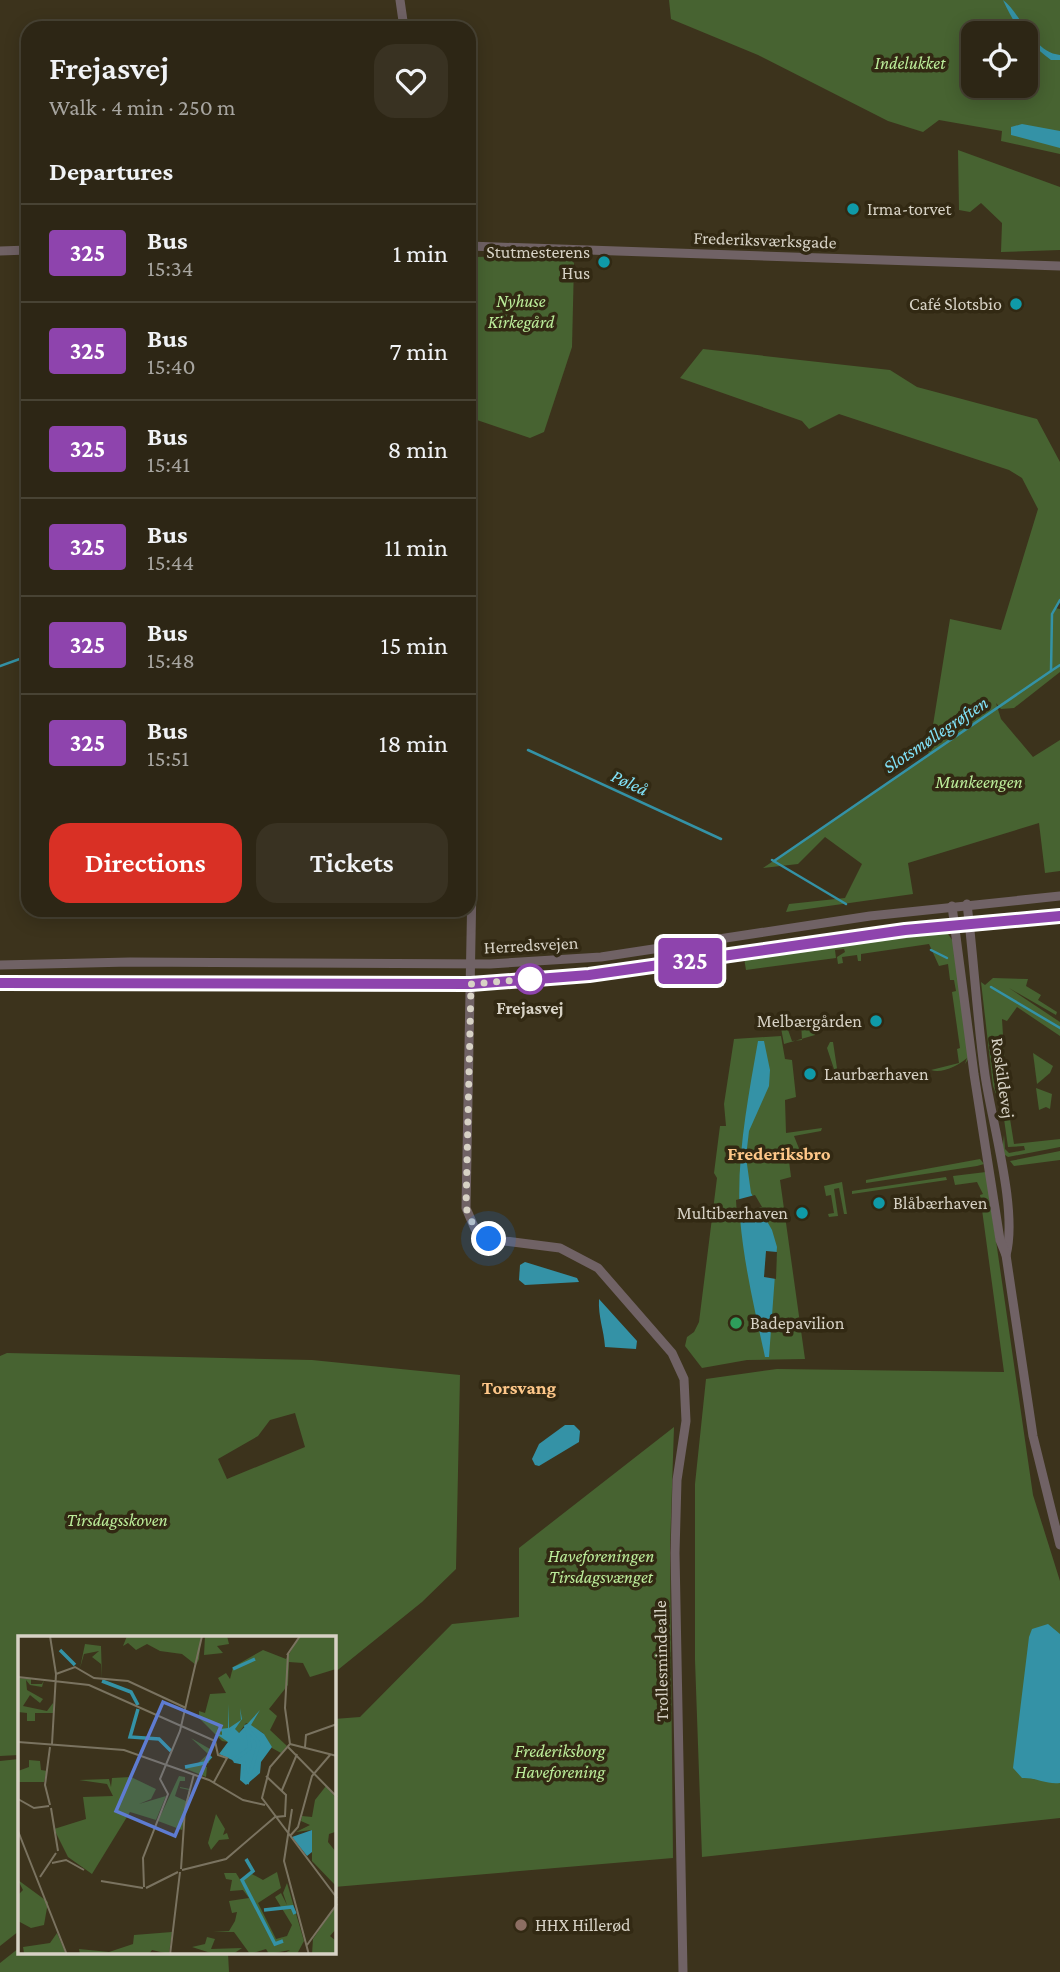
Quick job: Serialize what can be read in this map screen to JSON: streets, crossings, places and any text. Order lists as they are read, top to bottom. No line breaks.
{"streets":{"street":["Frederiksværksgade","Herredsvejen","Roskildevej","Trollesmindealle"]},"crossings":[["Herredsvejen","Roskildevej"],["Herredsvejen","Trollesmindealle"]],"districts":["Frederiksbro","Torsvang"],"water":["Slotsmøllegrøften","Pøleå"],"parks":["Indelukket","Nyhuse Kirkegård","Munkeengen","Tirsdagsskoven","Haveforeningen Tirsdagsvænget","Frederiksborg Haveforening"],"places":["Irma-torvet","Stutmesterens Hus","Café Slotsbio","Frejasvej","Melbærgården","Laurbærhaven","Blåbærhaven","Multibærhaven","Badepavilion","HHX Hillerød"],"lines":["bus line 325"],"page":{"on_map":"325","heading":[["Frejasvej","Walk · 4 min · 250 m"],"Departures"],"list":[{"mark":"325","name":"Bus","note":"15:34","value":"1 min"},{"mark":"325","name":"Bus","note":"15:40","value":"7 min"},{"mark":"325","name":"Bus","note":"15:41","value":"8 min"},{"mark":"325","name":"Bus","note":"15:44","value":"11 min"},{"mark":"325","name":"Bus","note":"15:48","value":"15 min"},{"mark":"325","name":"Bus","note":"15:51","value":"18 min"}],"buttons":["Directions","Tickets"]}}
